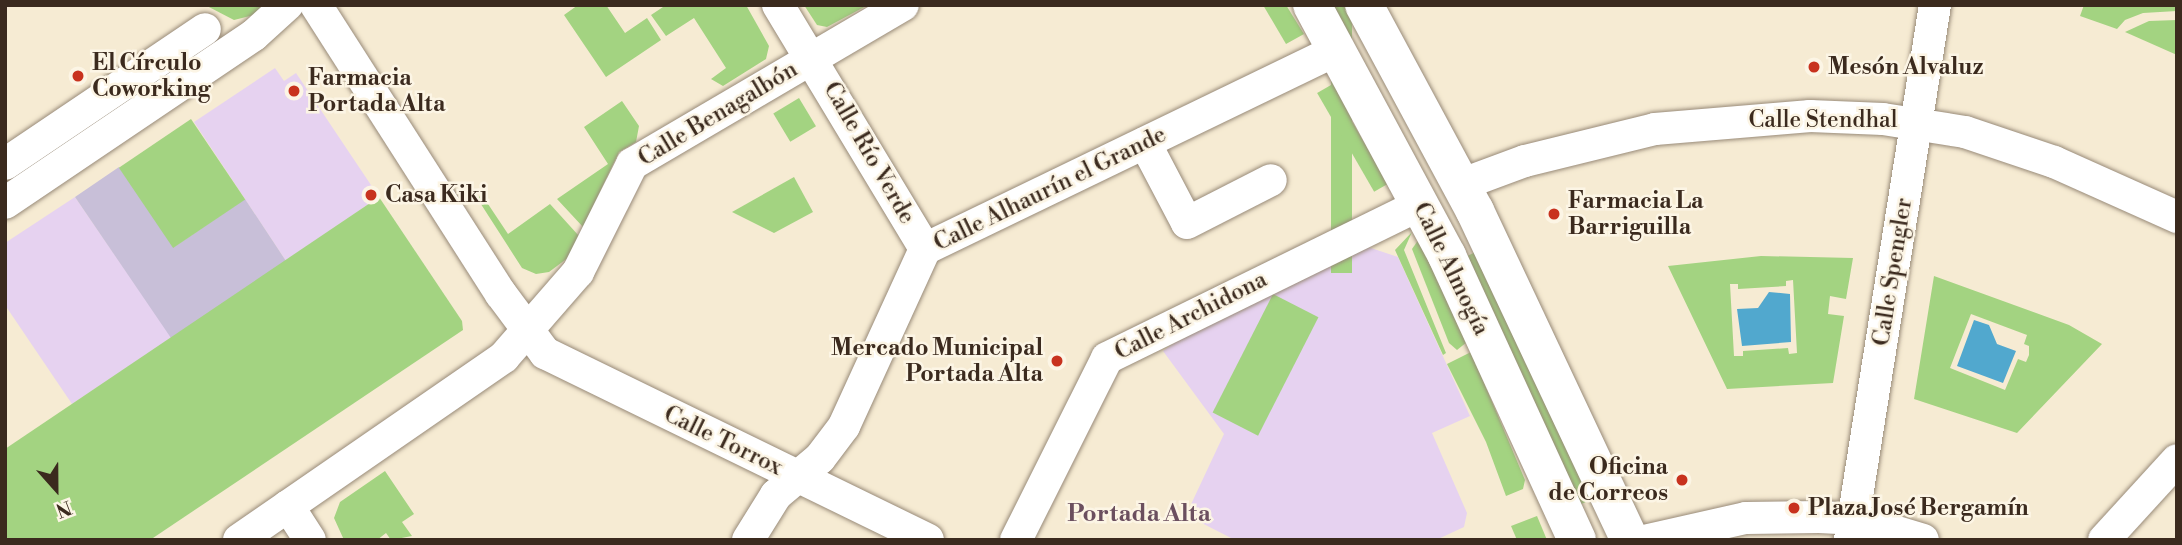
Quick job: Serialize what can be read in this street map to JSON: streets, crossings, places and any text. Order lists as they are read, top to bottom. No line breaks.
{"streets":{"main road":["Calle Almogía"],"street":["Calle Benagalbón","Calle Stendhal","Calle Río Verde","Calle Alhaurín el Grande","Calle Spengler","Calle Archidona","Calle Torrox"]},"crossings":[["Calle Benagalbón","Calle Río Verde"],["Calle Benagalbón","Calle Torrox"],["Calle Stendhal","Calle Almogía"],["Calle Stendhal","Calle Spengler"],["Calle Río Verde","Calle Alhaurín el Grande"],["Calle Alhaurín el Grande","Calle Almogía"],["Calle Alhaurín el Grande","Calle Torrox"],["Calle Almogía","Calle Archidona"]],"districts":["Portada Alta"],"places":["Mesón Alvaluz","El Círculo Coworking","Farmacia Portada Alta","Casa Kiki","Farmacia La Barriguilla","Mercado Municipal Portada Alta","Oficina de Correos","Plaza José Bergamín"],"north":"bottom"}
